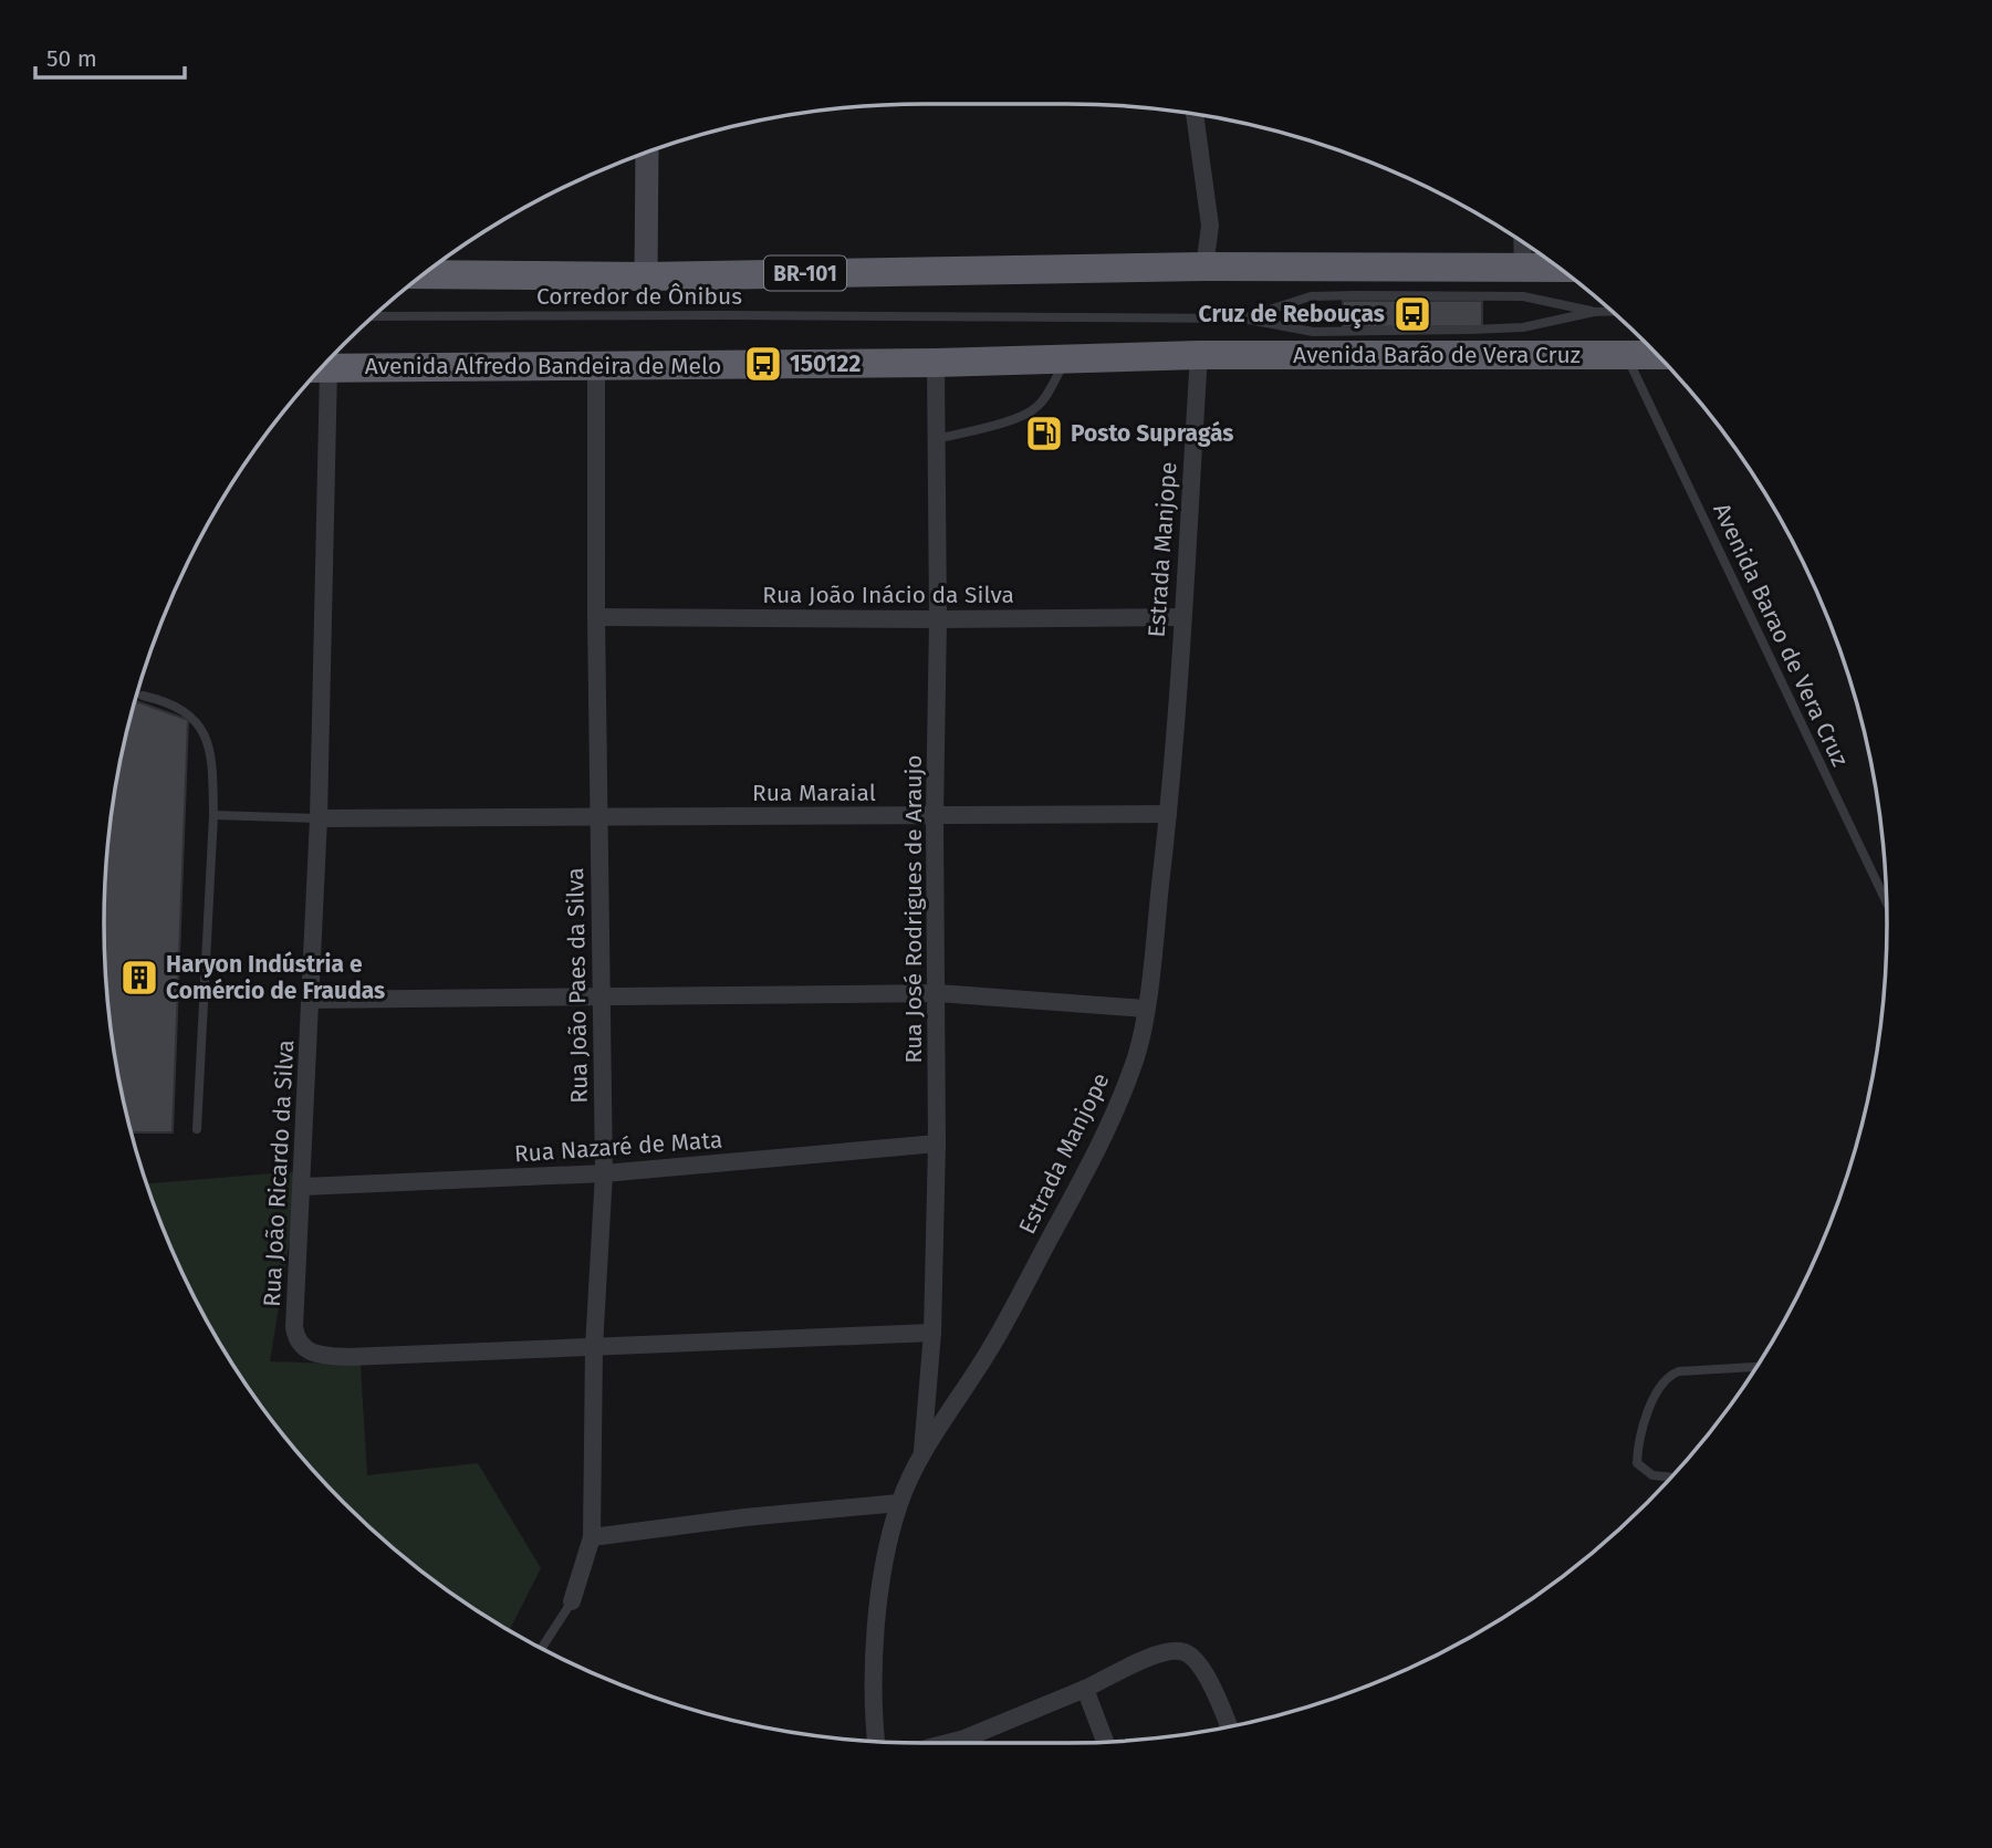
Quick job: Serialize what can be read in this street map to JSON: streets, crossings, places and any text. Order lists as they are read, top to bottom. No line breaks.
{"streets":{"highway":["BR-101","Avenida Barão de Vera Cruz","Avenida Alfredo Bandeira de Melo"],"street":["Estrada Manjope","Rua João Inácio da Silva","Rua Maraial","Rua José Rodrigues de Araujo","Rua João Paes da Silva","Rua Nazaré de Mata","Rua João Ricardo da Silva"],"lane":["Corredor de Ônibus","Avenida Barao de Vera Cruz"]},"crossings":[["Avenida Barão de Vera Cruz","Avenida Alfredo Bandeira de Melo"],["Avenida Barão de Vera Cruz","Estrada Manjope"],["Avenida Barão de Vera Cruz","Avenida Barao de Vera Cruz"],["Avenida Alfredo Bandeira de Melo","Estrada Manjope"],["Avenida Alfredo Bandeira de Melo","Rua José Rodrigues de Araujo"],["Avenida Alfredo Bandeira de Melo","Rua João Paes da Silva"],["Estrada Manjope","Rua João Inácio da Silva"],["Estrada Manjope","Rua Maraial"],["Estrada Manjope","Rua José Rodrigues de Araujo"],["Rua João Inácio da Silva","Rua José Rodrigues de Araujo"],["Rua João Inácio da Silva","Rua João Paes da Silva"],["Rua Maraial","Rua José Rodrigues de Araujo"],["Rua Maraial","Rua João Paes da Silva"],["Rua Maraial","Rua João Ricardo da Silva"],["Rua José Rodrigues de Araujo","Rua Nazaré de Mata"],["Rua José Rodrigues de Araujo","Rua João Ricardo da Silva"],["Rua João Paes da Silva","Rua Nazaré de Mata"],["Rua João Paes da Silva","Rua João Ricardo da Silva"],["Rua Nazaré de Mata","Rua João Ricardo da Silva"]],"places":{"bus stop":["Cruz de Rebouças","150122"],"fuel station":["Posto Supragás"],"building":["Haryon Indústria e Comércio de Fraudas"]},"scale_bar":"50 m"}
